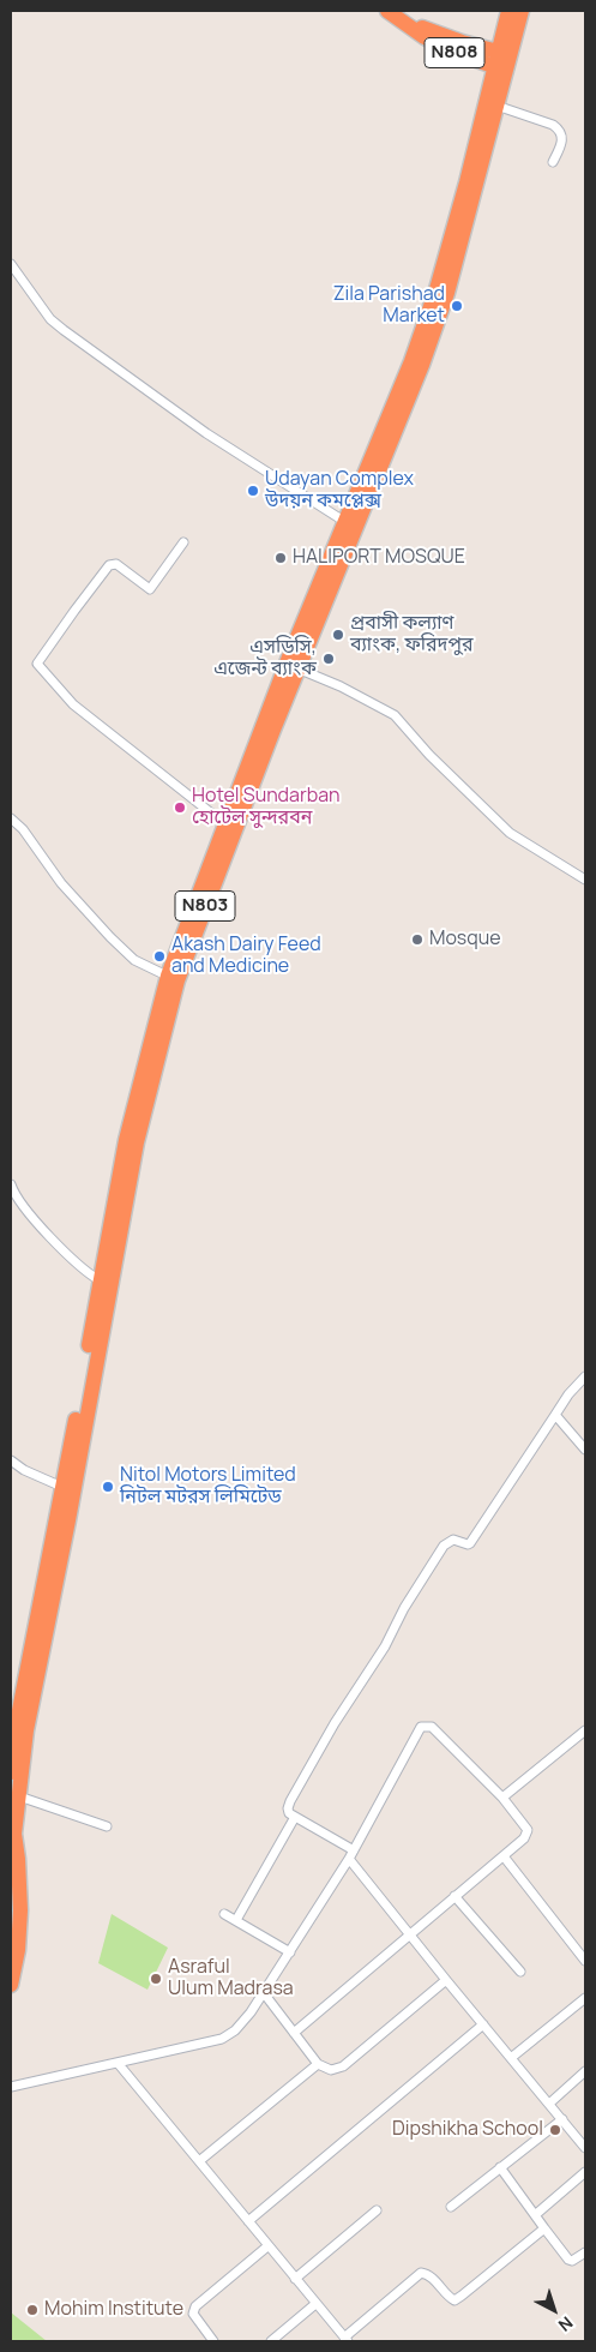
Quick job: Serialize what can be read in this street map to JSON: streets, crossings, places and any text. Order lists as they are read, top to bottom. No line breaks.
{"streets":{"highway":["N808","N803"]},"crossings":[["N808","N803"]],"places":["Zila Parishad Market","Udayan Complex উদয়ন কমপ্লেক্স","HALIPORT MOSQUE","প্রবাসী কল্যাণ ব্যাংক, ফরিদপুর","এসডিসি, এজেন্ট ব্যাংক","Hotel Sundarban হোটেল সুন্দরবন","Mosque","Akash Dairy Feed and Medicine","Nitol Motors Limited নিটল মটরস লিমিটেড","Asraful Ulum Madrasa","Dipshikha School","Mohim Institute"],"north":"bottom right"}
